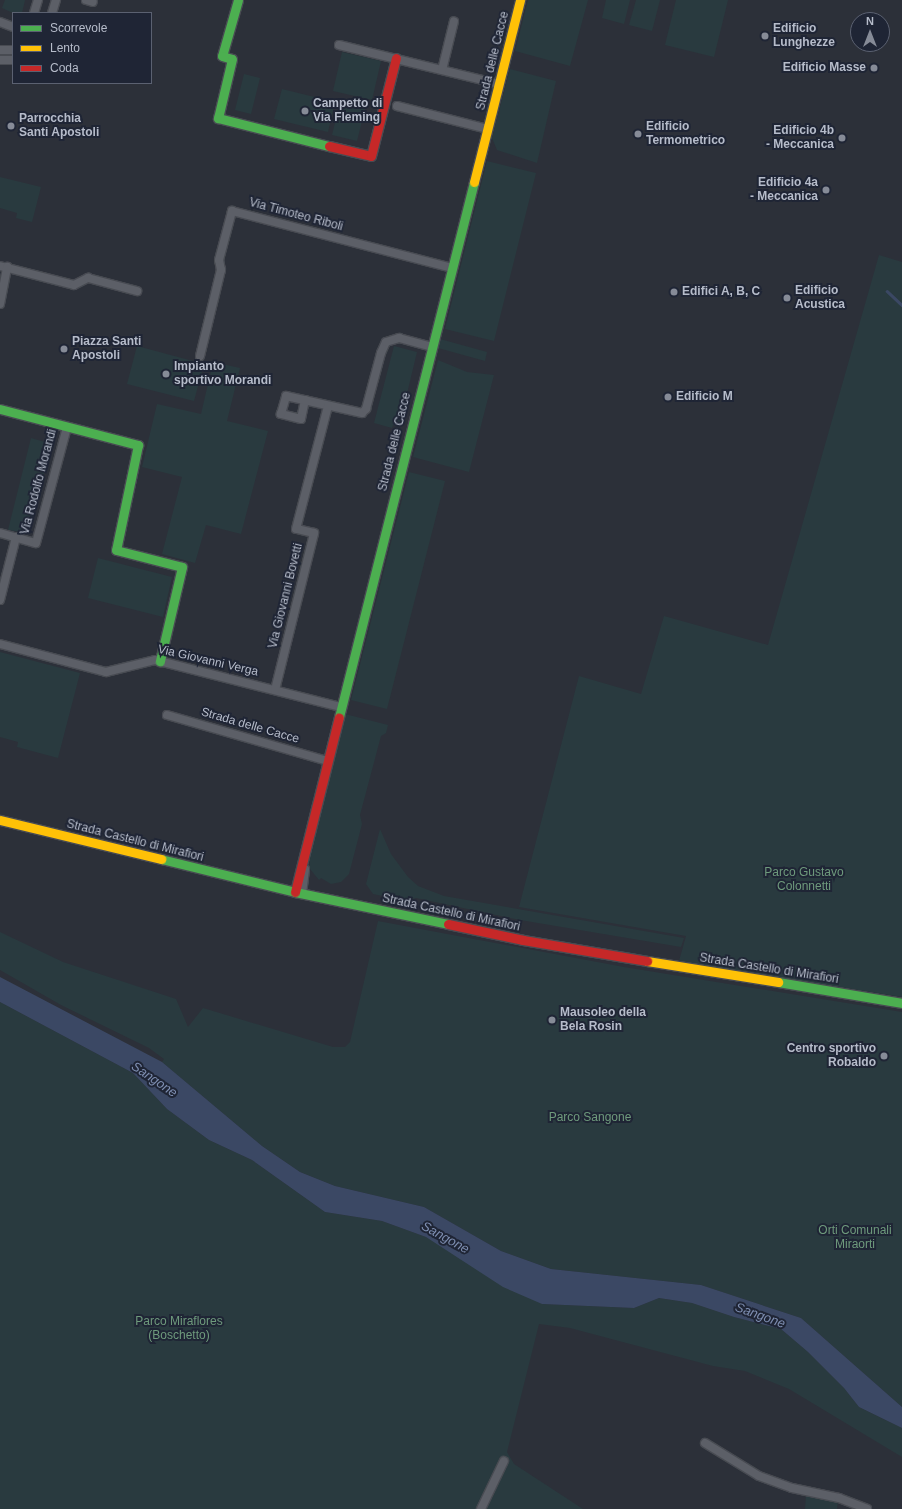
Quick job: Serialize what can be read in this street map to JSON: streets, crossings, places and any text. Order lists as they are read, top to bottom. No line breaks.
{"streets":{"street":["Strada delle Cacce","Via Timoteo Riboli","Via Rodolfo Morandi","Via Giovanni Bovetti","Via Giovanni Verga","Strada Castello di Mirafiori"]},"crossings":[["Strada delle Cacce","Via Timoteo Riboli"],["Strada delle Cacce","Via Giovanni Verga"],["Strada delle Cacce","Strada Castello di Mirafiori"],["Via Giovanni Bovetti","Via Giovanni Verga"]],"water":["Sangone"],"parks":["Parco Gustavo Colonnetti","Parco Sangone","Orti Comunali Miraorti","Parco Miraflores (Boschetto)"],"places":["Edificio Lunghezze","Edificio Masse","Campetto di Via Fleming","Parrocchia Santi Apostoli","Edificio Termometrico","Edificio 4b - Meccanica","Edificio 4a - Meccanica","Edifici A, B, C","Edificio Acustica","Piazza Santi Apostoli","Impianto sportivo Morandi","Edificio M","Mausoleo della Bela Rosin","Centro sportivo Robaldo"],"legend":["Scorrevole","Lento","Coda"],"north":"top"}
